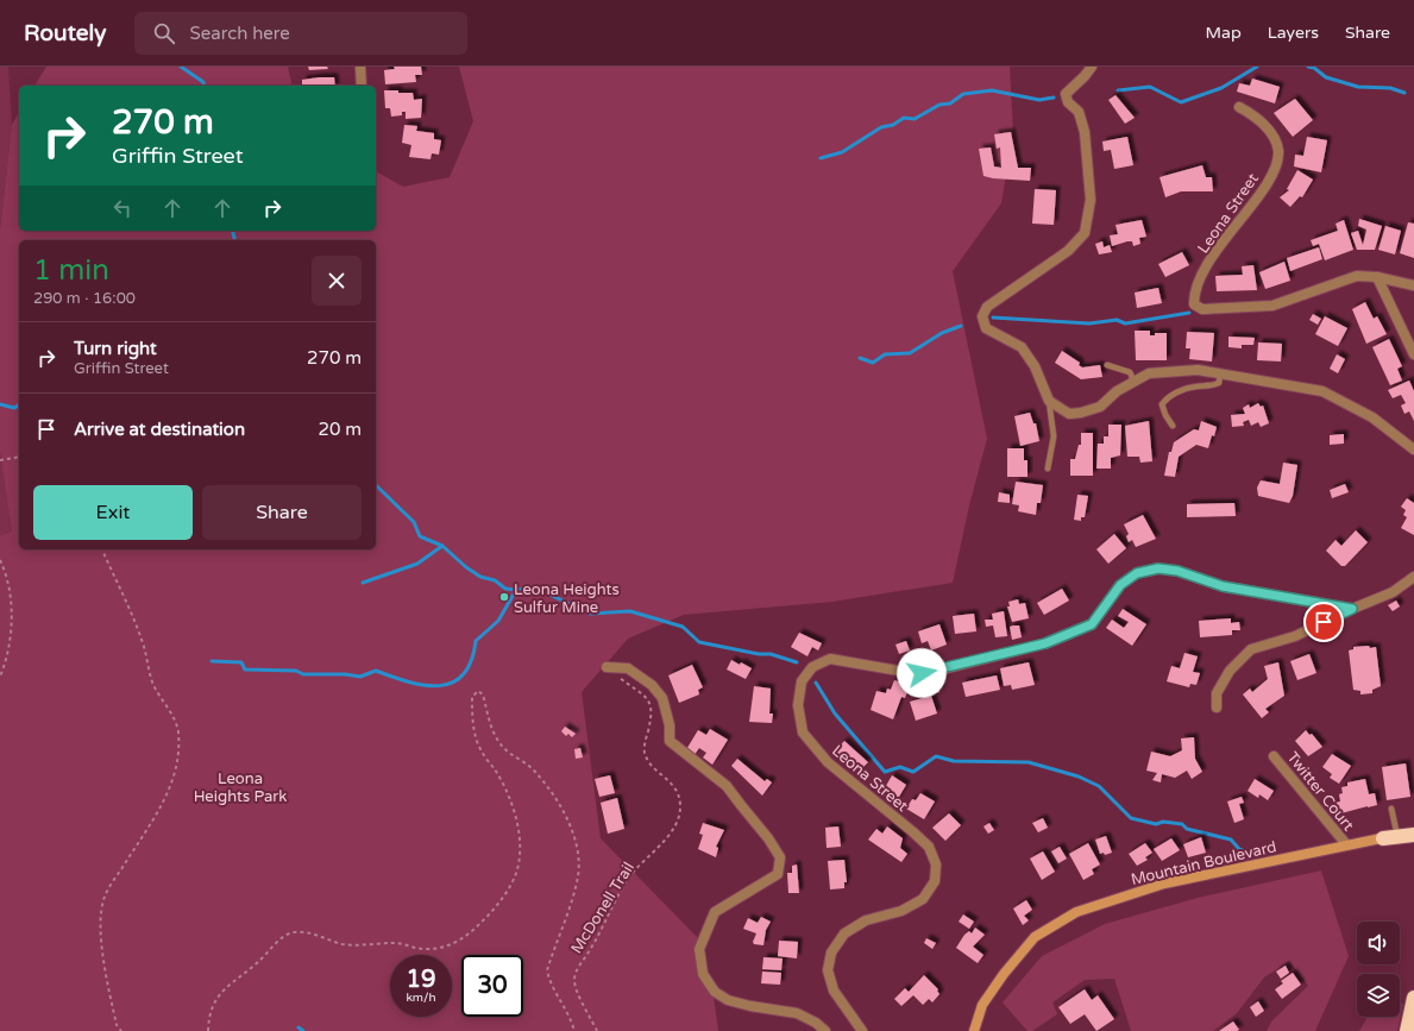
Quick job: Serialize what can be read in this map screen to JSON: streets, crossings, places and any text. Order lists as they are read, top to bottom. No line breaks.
{"streets":{"street":["Leona Street","Twitter Court","Mountain Boulevard"],"path":["McDonell Trail"]},"crossings":[["Twitter Court","Mountain Boulevard"]],"parks":["Leona Heights Park"],"places":["Leona Heights Sulfur Mine"],"page":{"header":"Routely","search":"Search here","nav":["Map","Layers","Share"],"turn":["270 m","Griffin Street"],"heading":["1 min","290 m · 16:00"],"list":[{"name":"Turn right","note":"Griffin Street","value":"270 m"},{"name":"Arrive at destination","value":"20 m"}],"buttons":["Exit","Share"],"speed":"19 km/h","limit":"30"}}
